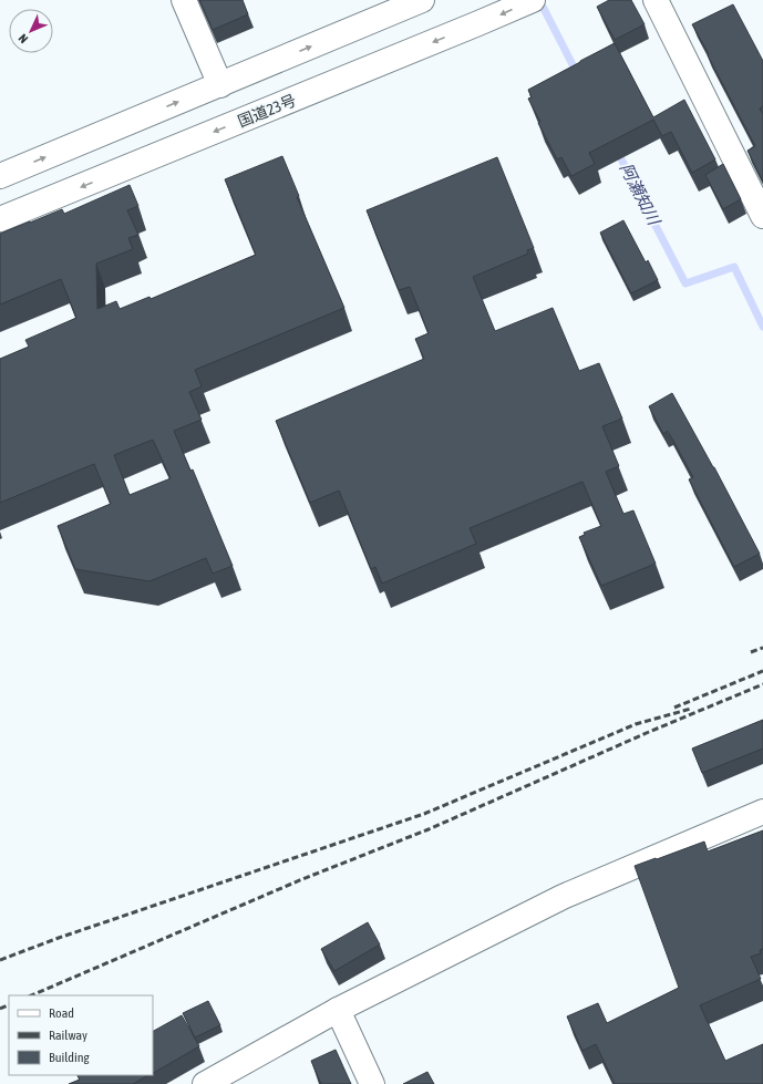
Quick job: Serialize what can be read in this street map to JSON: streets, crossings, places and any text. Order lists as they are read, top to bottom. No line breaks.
{"streets":{"main road":["国道23号"]},"water":["阿瀬知川"],"legend":["Road","Railway","Building"],"north":"bottom left"}
